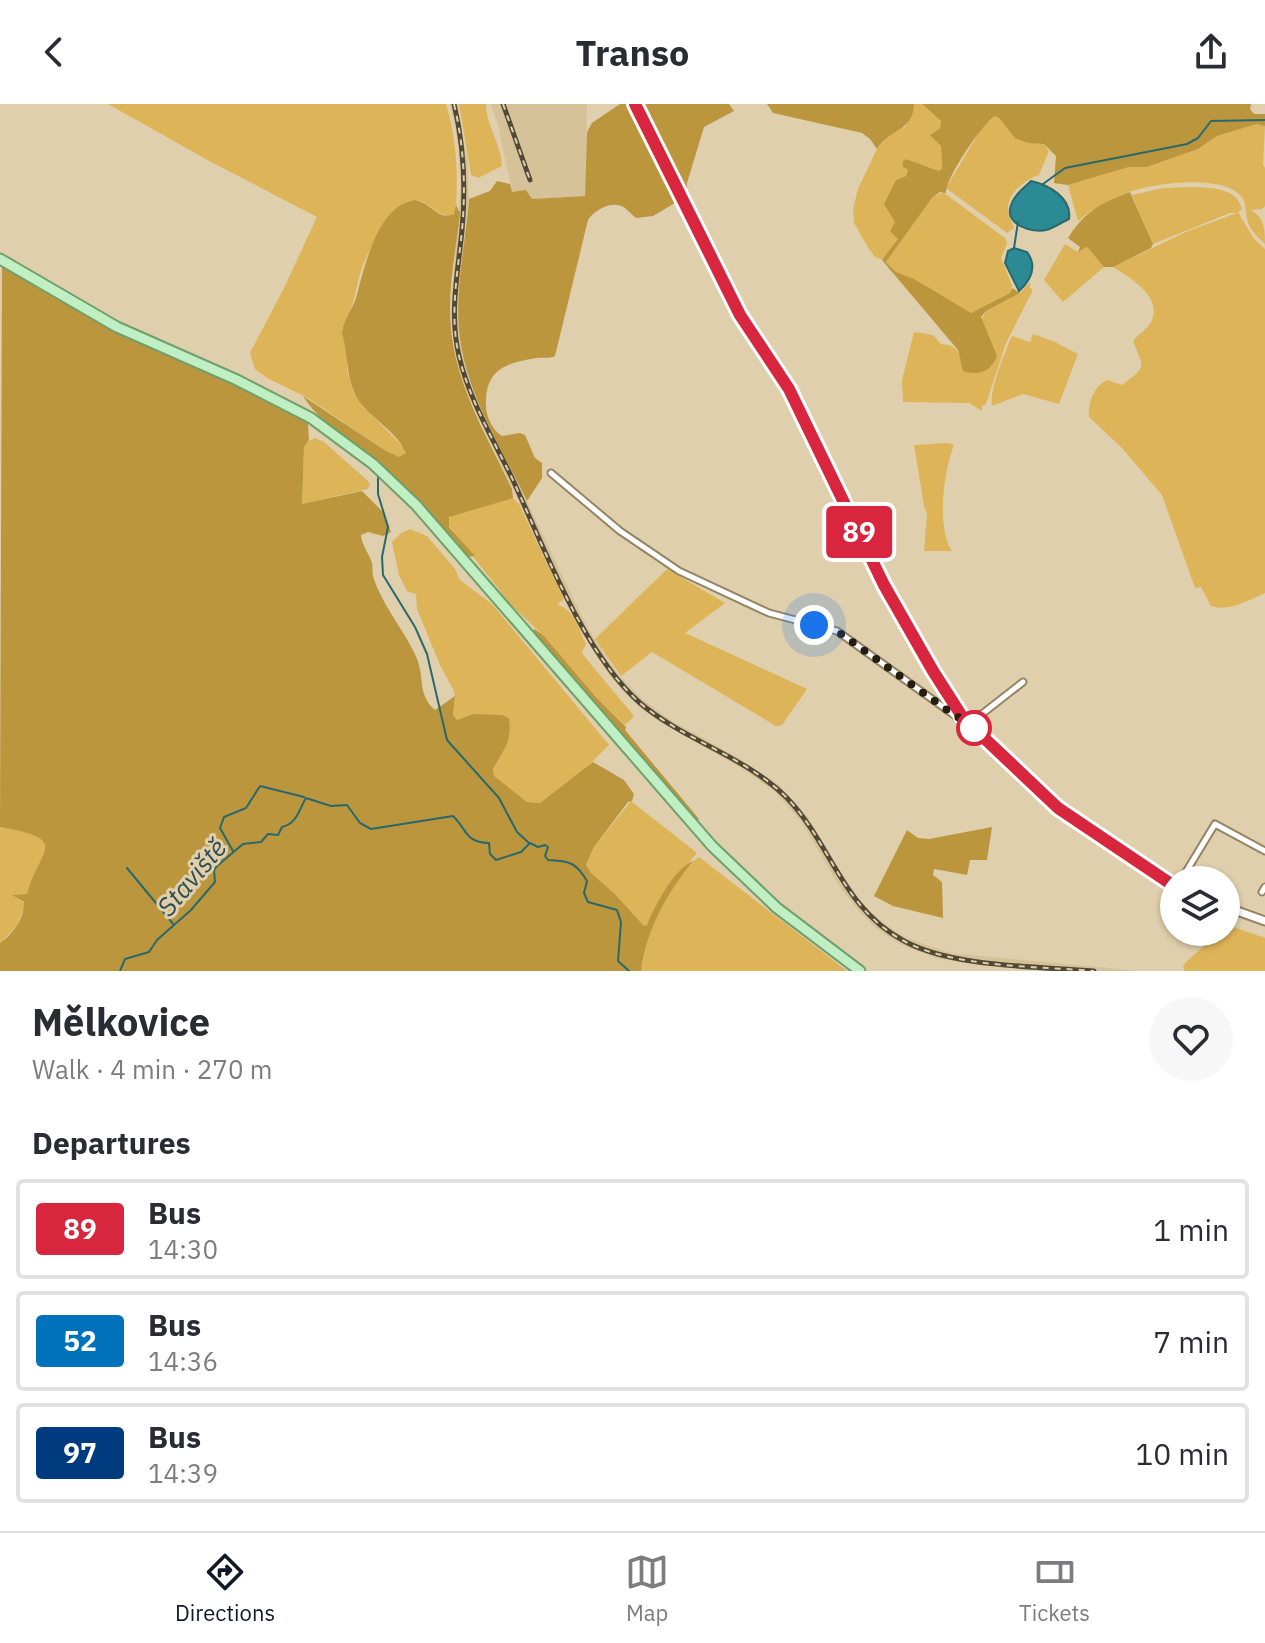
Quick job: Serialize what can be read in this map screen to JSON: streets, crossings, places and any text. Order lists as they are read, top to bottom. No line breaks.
{"water":["Staviště"],"lines":["bus line 89"],"page":{"header":"Transo","on_map":"89","heading":[["Mělkovice","Walk · 4 min · 270 m"],"Departures"],"list":[{"mark":"89","name":"Bus","note":"14:30","value":"1 min"},{"mark":"52","name":"Bus","note":"14:36","value":"7 min"},{"mark":"97","name":"Bus","note":"14:39","value":"10 min"}],"tabs":["Directions","Map","Tickets"]}}
